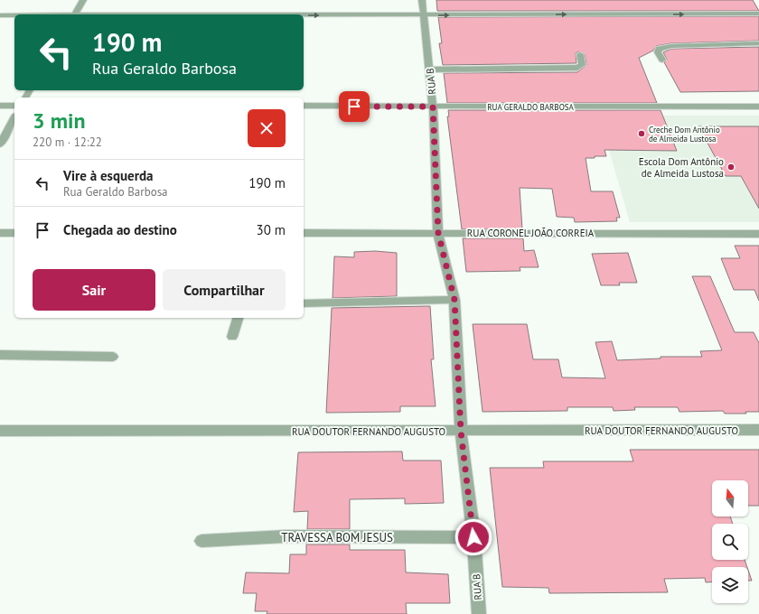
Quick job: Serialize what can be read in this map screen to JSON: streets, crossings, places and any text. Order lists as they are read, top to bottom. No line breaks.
{"streets":{"street":["RUA B","RUA GERALDO BARBOSA","RUA CORONEL JOÃO CORREIA","RUA DOUTOR FERNANDO AUGUSTO","TRAVESSA BOM JESUS"]},"crossings":[["RUA B","RUA GERALDO BARBOSA"],["RUA B","RUA CORONEL JOÃO CORREIA"],["RUA B","RUA DOUTOR FERNANDO AUGUSTO"],["RUA B","TRAVESSA BOM JESUS"]],"places":["Creche Dom Antônio de Almeida Lustosa","Escola Dom Antônio de Almeida Lustosa"],"north":"top","page":{"turn":["190 m","Rua Geraldo Barbosa"],"heading":["3 min","220 m · 12:22"],"list":[{"name":"Vire à esquerda","note":"Rua Geraldo Barbosa","value":"190 m"},{"name":"Chegada ao destino","value":"30 m"}],"buttons":["Sair","Compartilhar"]}}
